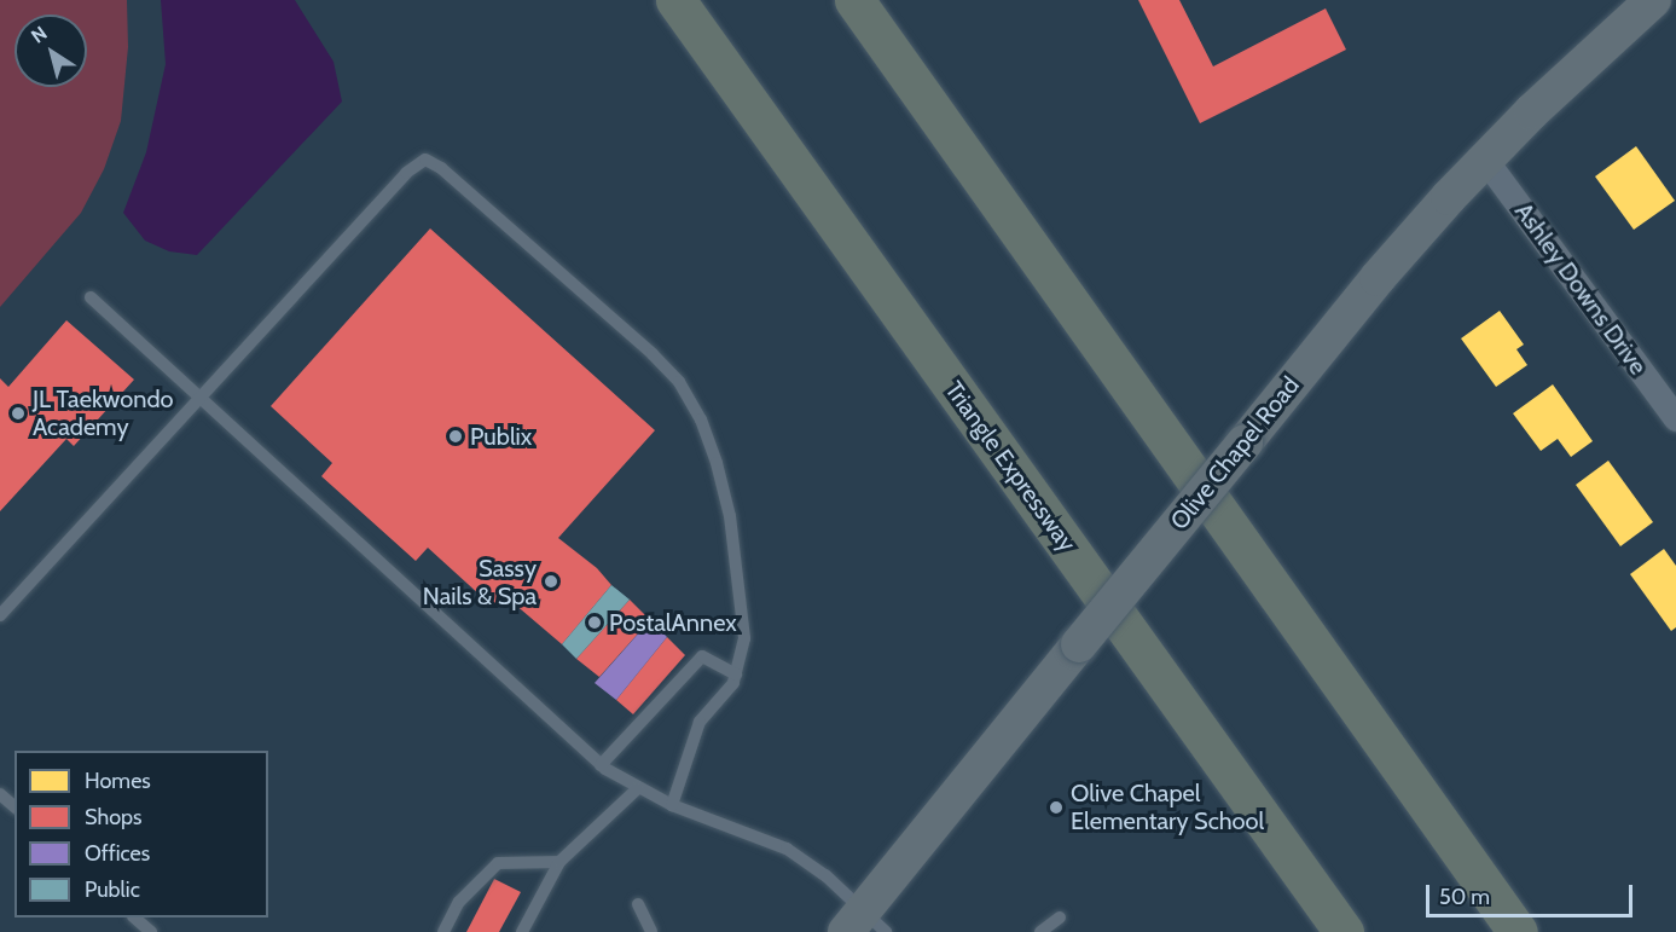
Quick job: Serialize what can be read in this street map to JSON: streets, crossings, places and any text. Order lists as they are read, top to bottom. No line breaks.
{"streets":{"highway":["Triangle Expressway"],"main road":["Olive Chapel Road"],"street":["Ashley Downs Drive"]},"crossings":[["Ashley Downs Drive","Olive Chapel Road"]],"places":["JL Taekwondo Academy","Publix","Sassy Nails & Spa","PostalAnnex","Olive Chapel Elementary School"],"legend":["Homes","Shops","Offices","Public"],"scale_bar":"50 m","north":"top left"}
